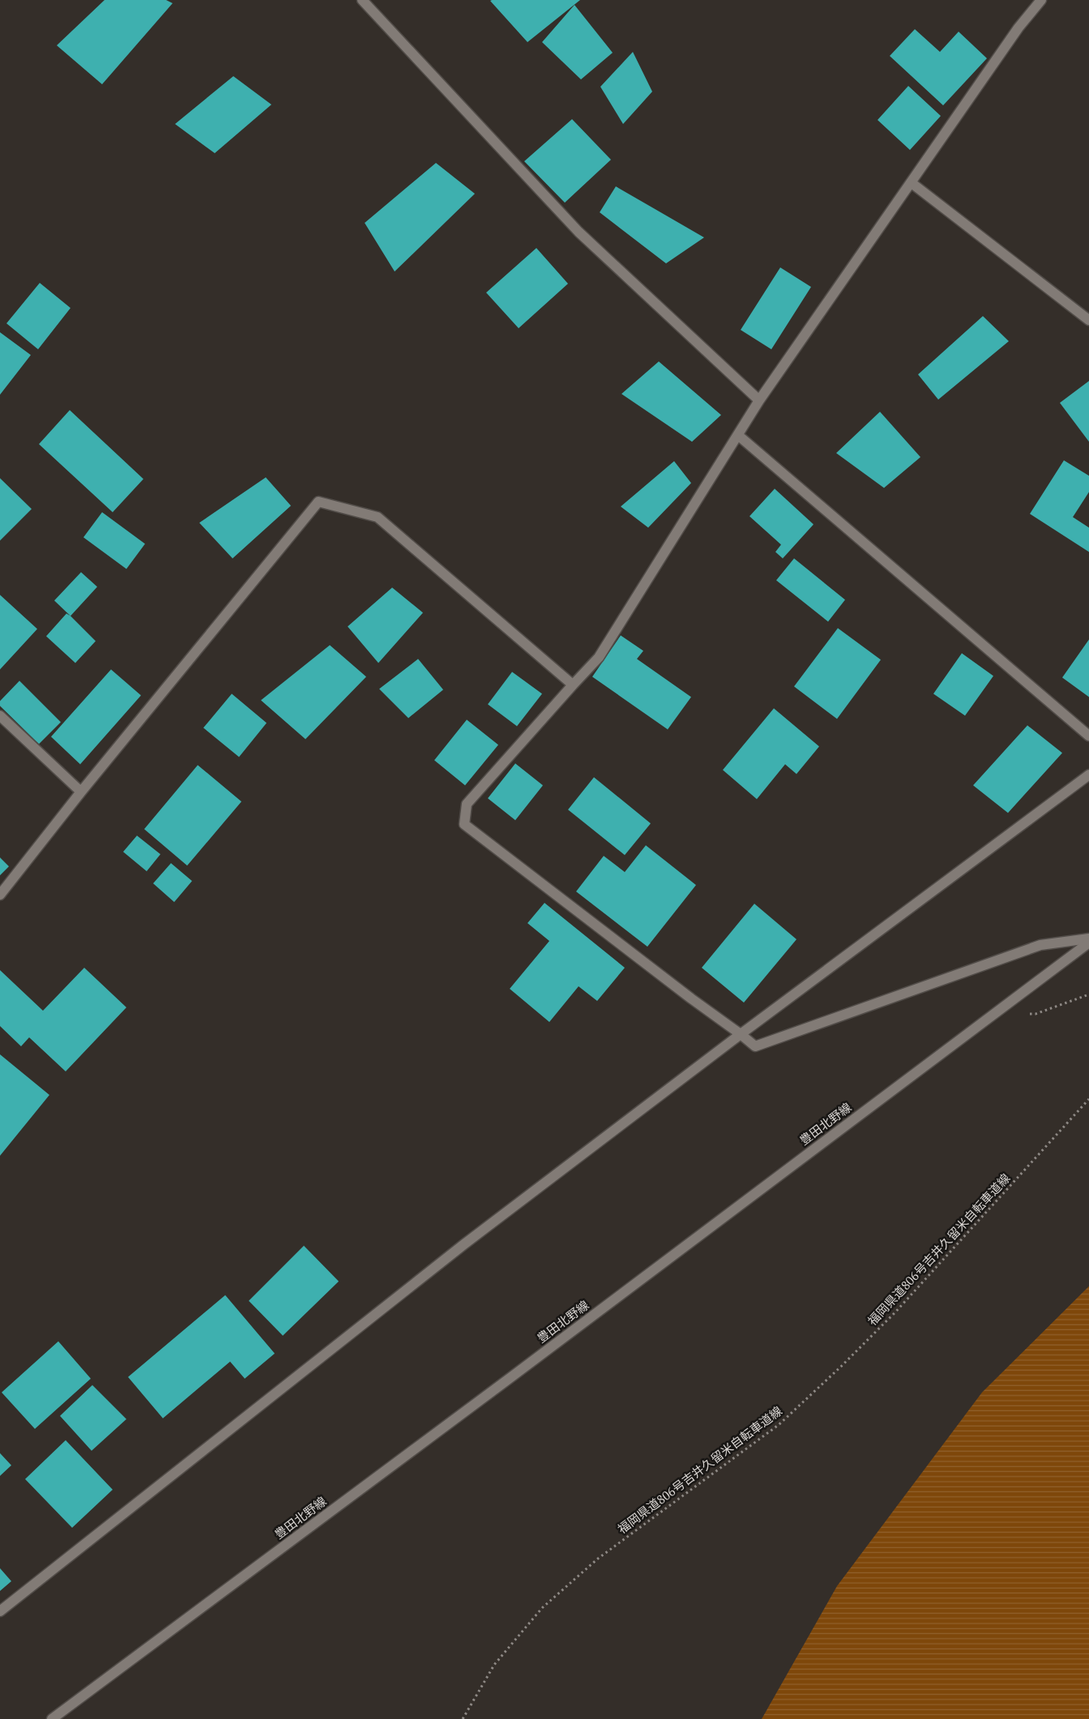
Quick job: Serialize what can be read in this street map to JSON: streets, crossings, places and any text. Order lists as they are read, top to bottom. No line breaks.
{"streets":{"street":["豊田北野線"],"path":["福岡県道806号吉井久留米自転車道線"]}}
